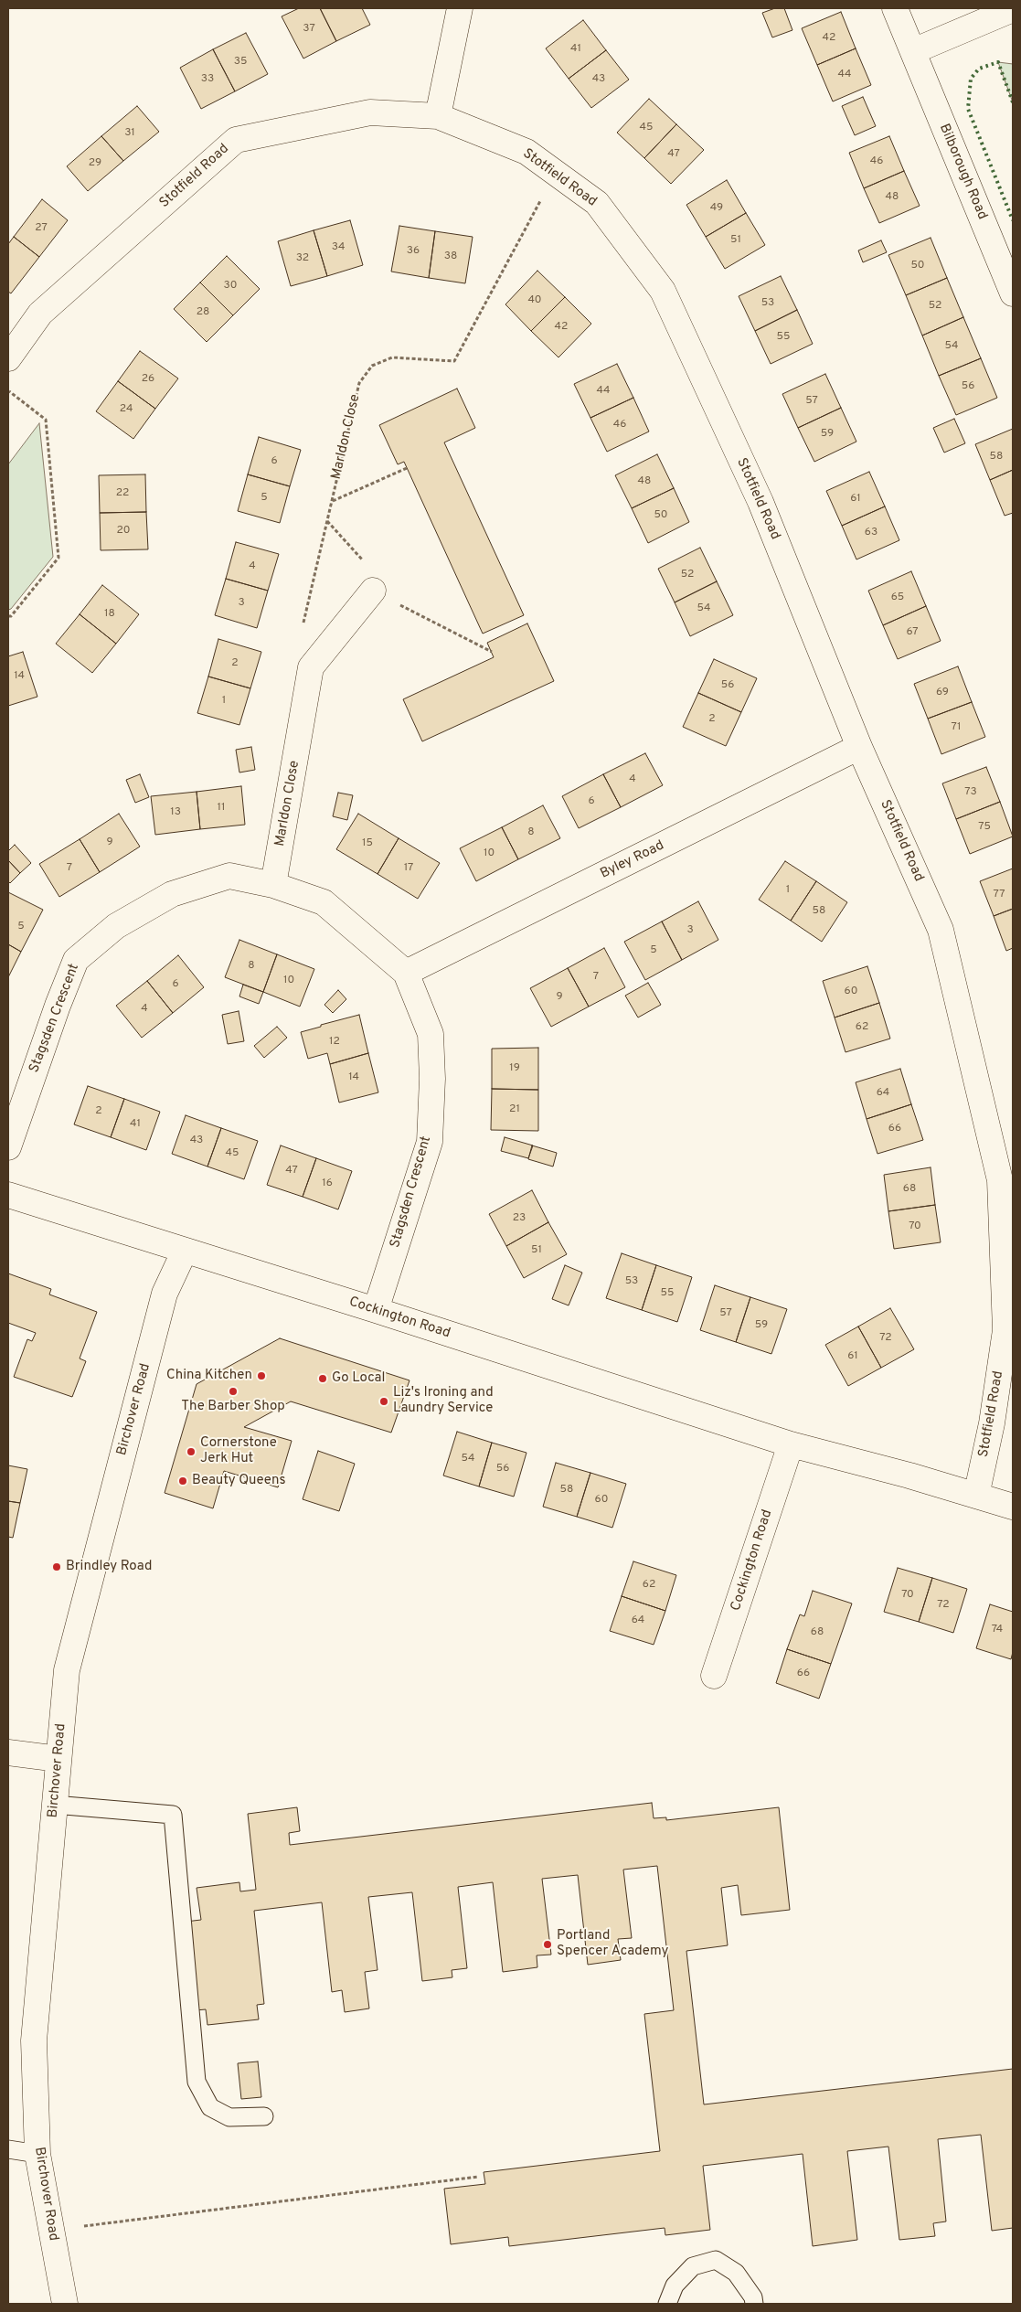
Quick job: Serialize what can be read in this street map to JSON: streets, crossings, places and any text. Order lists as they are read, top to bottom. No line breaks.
{"streets":{"street":["Bilborough Road","Stotfield Road","Marldon Close","Byley Road","Stagsden Crescent","Cockington Road","Birchover Road"]},"crossings":[["Stotfield Road","Marldon Close"],["Stotfield Road","Byley Road"],["Stotfield Road","Cockington Road"],["Marldon Close","Stagsden Crescent"],["Byley Road","Stagsden Crescent"],["Stagsden Crescent","Cockington Road"],["Cockington Road","Birchover Road"]],"places":["China Kitchen","Go Local","The Barber Shop","Liz's Ironing and Laundry Service","Cornerstone Jerk Hut","Beauty Queens","Brindley Road","Portland Spencer Academy"],"house_numbers":["37","42","41","35","44","33","43","45","31","47","46","29","48","49","27","51","34","36","38","32","50","30","40","53","52","28","42","55","54","26","56","44","57","24","46","59","58","6","48","22","5","61","50","20","63","4","52","65","3","54","18","67","2","14","56","69","1","2","71","4","73","6","11","13","75","8","9","15","10","7","17","1","77","58","5","3","5","8","7","10","6","60","9","4","62","12","19","14","64","21","2","41","66","43","45","47","16","68","23","70","51","53","55","57","59","72","61","54","56","58","60","62","70","72","64","74","68","66"]}
